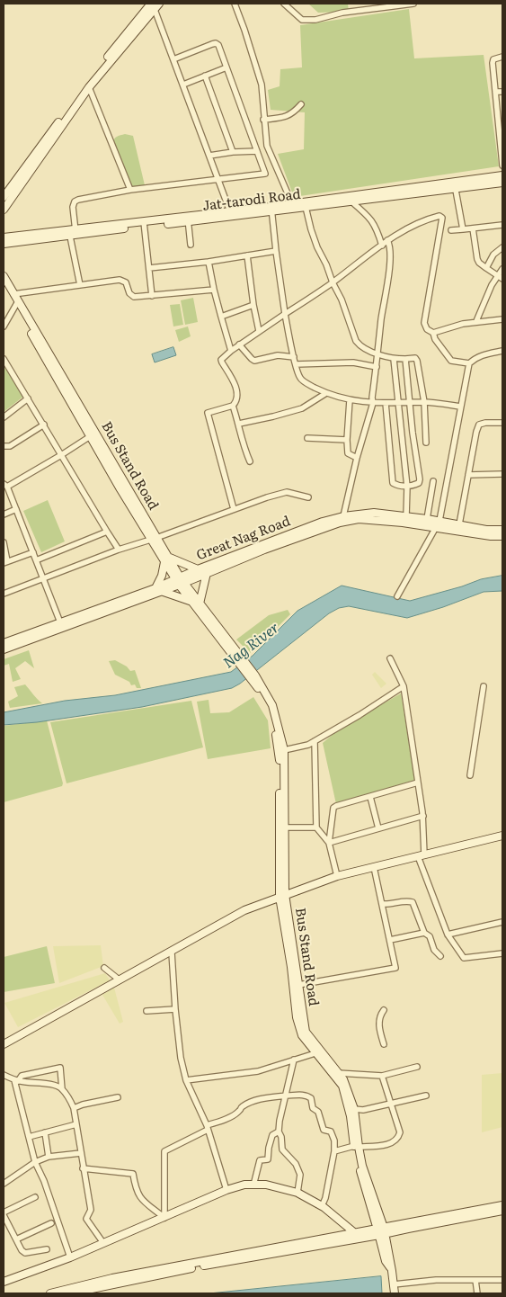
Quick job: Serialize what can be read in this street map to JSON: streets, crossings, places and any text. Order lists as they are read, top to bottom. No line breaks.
{"streets":{"main road":["Jat-tarodi Road","Bus Stand Road","Great Nag Road"]},"crossings":[["Bus Stand Road","Great Nag Road"]],"water":["Nag River"]}
